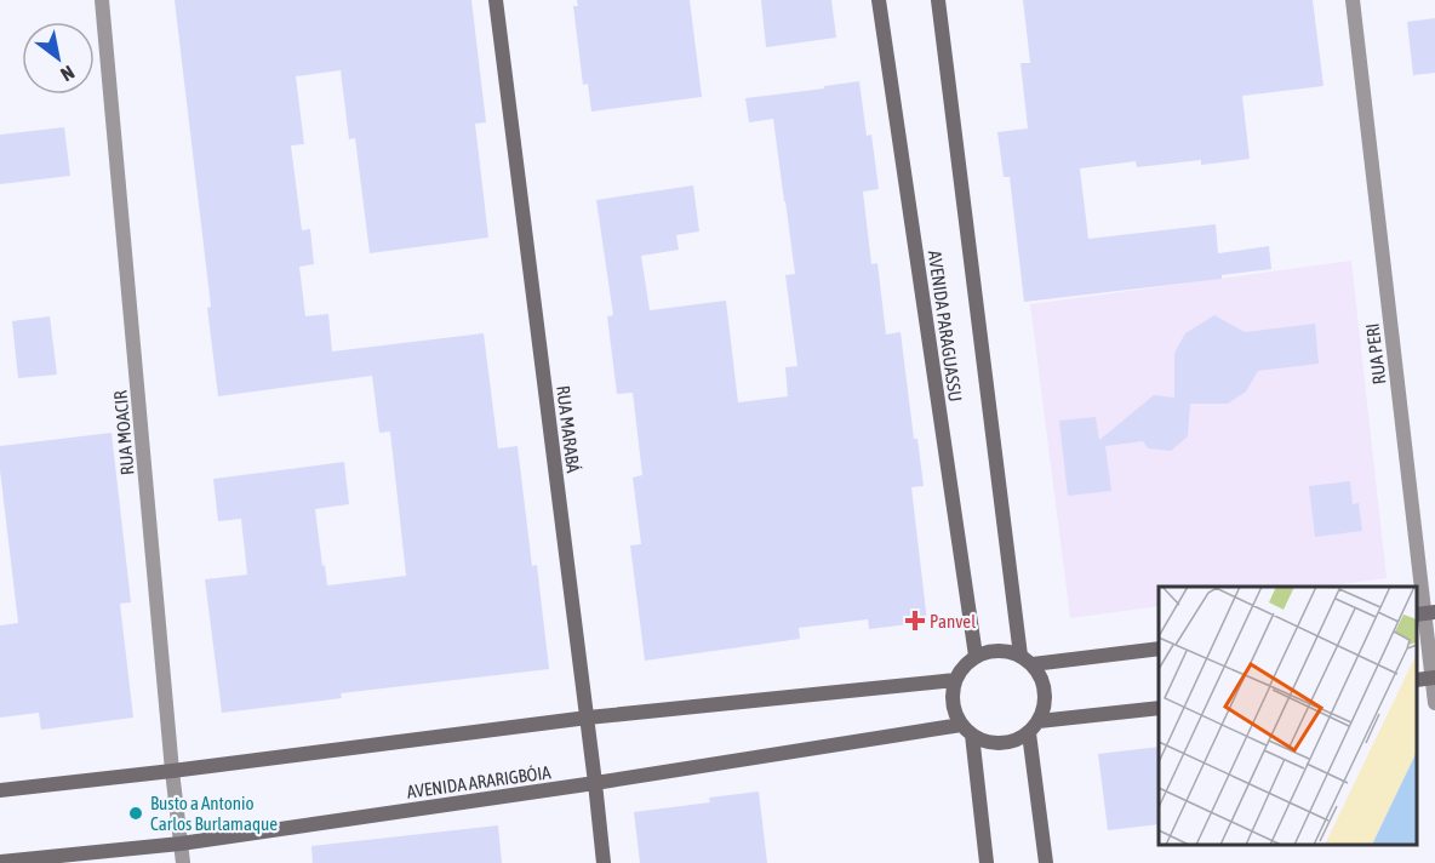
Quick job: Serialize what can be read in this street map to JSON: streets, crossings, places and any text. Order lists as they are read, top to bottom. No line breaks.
{"streets":{"street":["AVENIDA PARAGUASSU","RUA PERI","RUA MARABÁ","RUA MOACIR","AVENIDA ARARIGBÓIA"]},"crossings":[["AVENIDA PARAGUASSU","AVENIDA ARARIGBÓIA"],["RUA MARABÁ","AVENIDA ARARIGBÓIA"],["RUA MOACIR","AVENIDA ARARIGBÓIA"]],"places":{"health":["Panvel"],"other":["Busto a Antonio Carlos Burlamaque"]},"north":"bottom right"}
